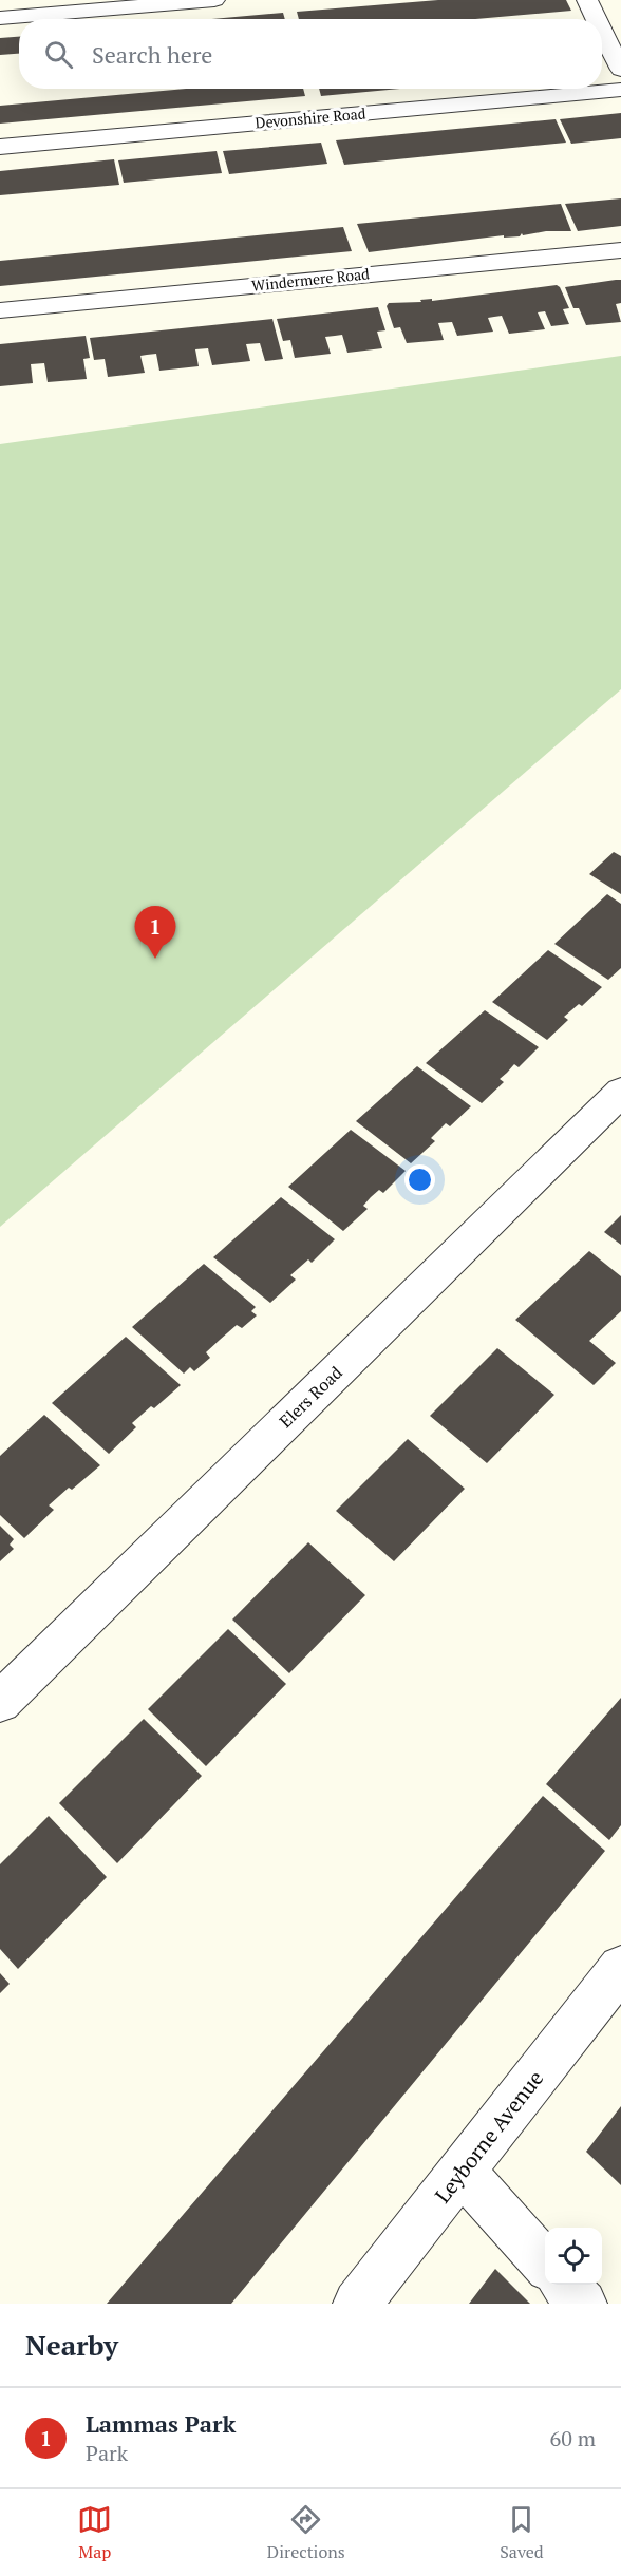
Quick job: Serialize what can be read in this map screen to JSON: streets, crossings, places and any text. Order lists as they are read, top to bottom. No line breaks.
{"streets":{"street":["Devonshire Road","Windermere Road","Elers Road","Leyborne Avenue"]},"page":{"search":"Search here","pins":"1","heading":"Nearby","list":[{"mark":"1","name":"Lammas Park","note":"Park","value":"60 m"}],"nav":["Map","Directions","Saved"]}}
